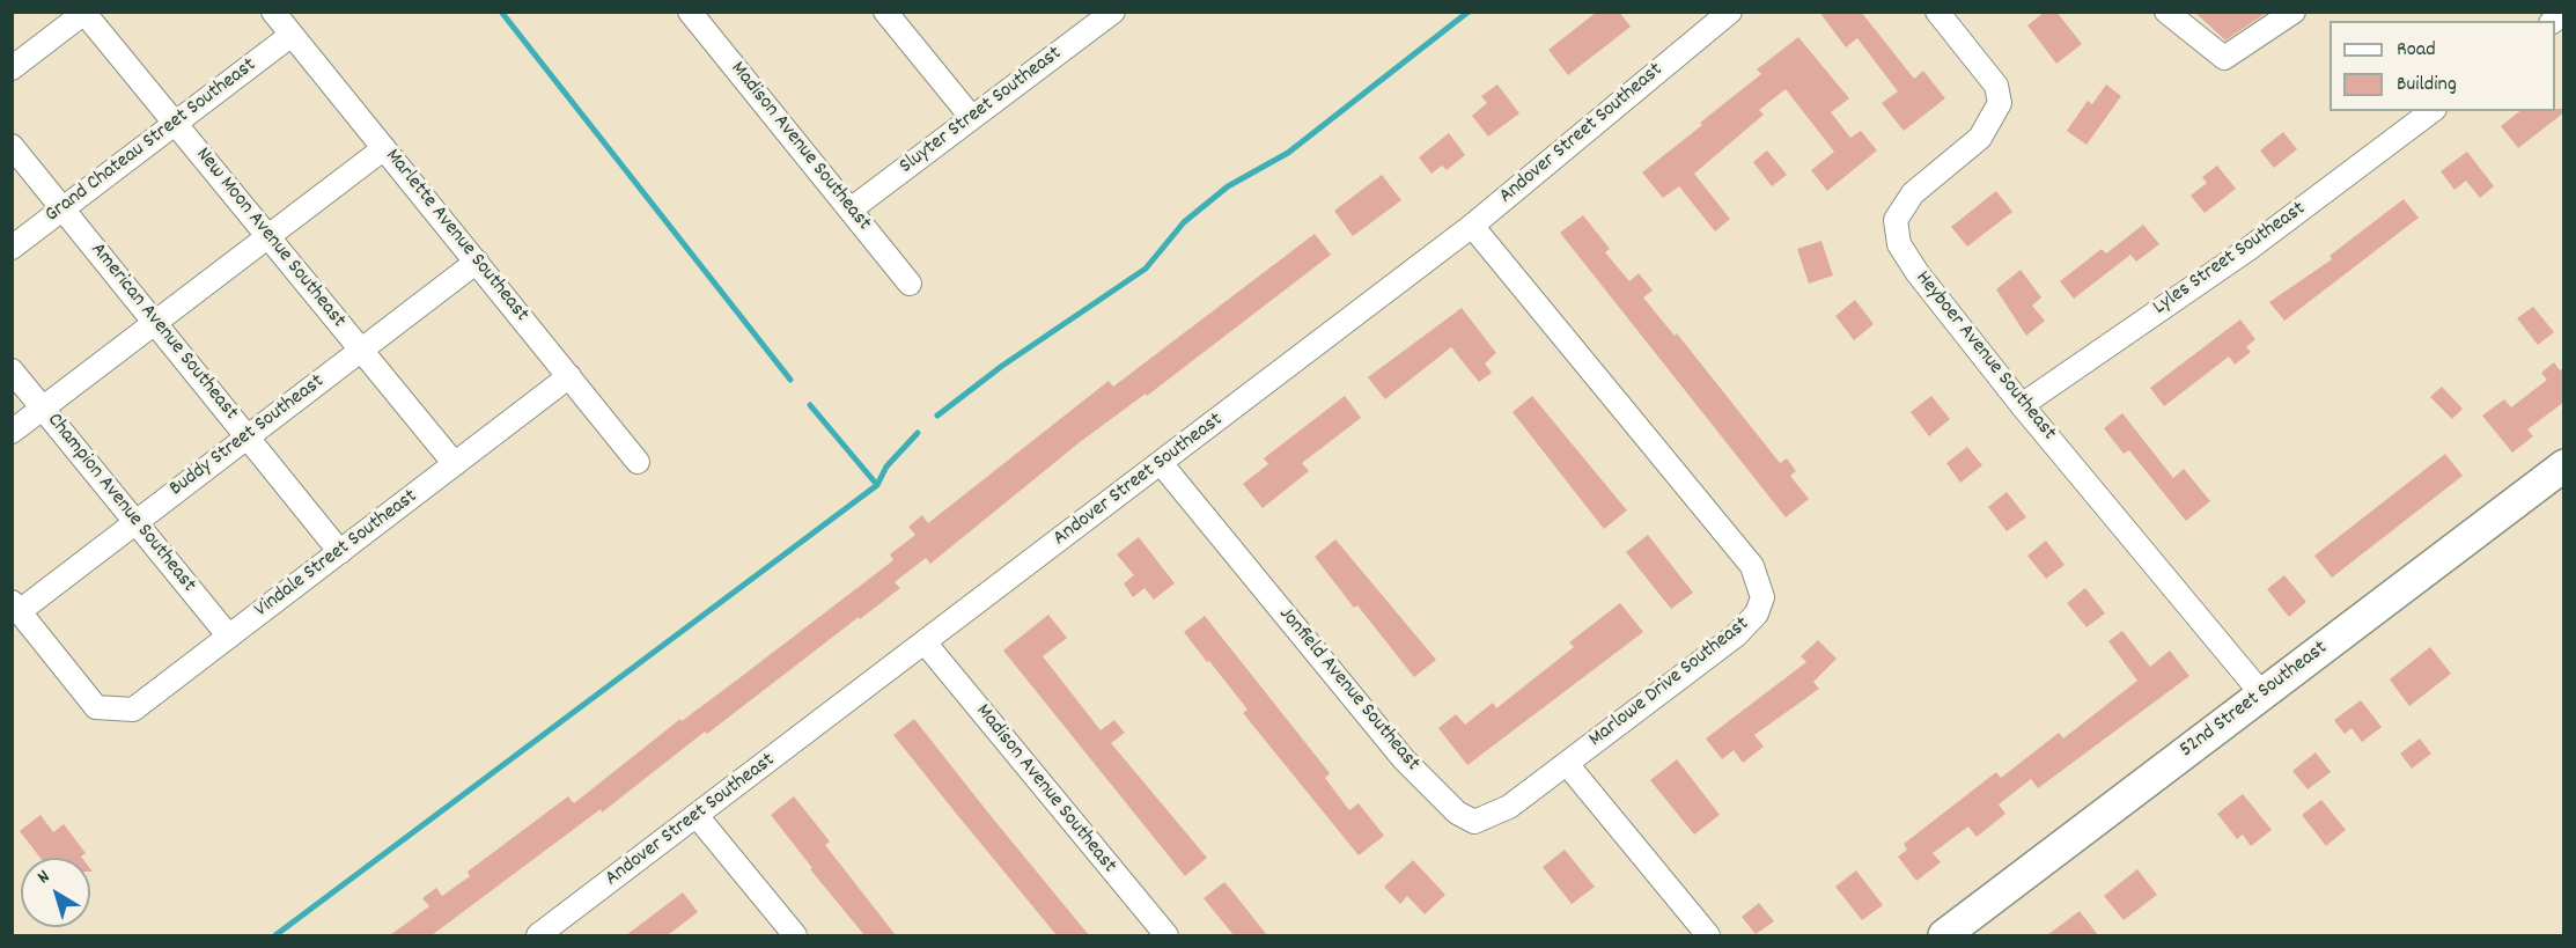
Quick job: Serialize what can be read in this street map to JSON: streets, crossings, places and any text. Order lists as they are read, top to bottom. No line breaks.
{"streets":{"main road":["52nd Street Southeast"],"street":["Sluyter Street Southeast","Andover Street Southeast","Grand Chateau Street Southeast","Madison Avenue Southeast","Marlette Avenue Southeast","New Moon Avenue Southeast","Lyles Street Southeast","American Avenue Southeast","Heyboer Avenue Southeast","Buddy Street Southeast","Champion Avenue Southeast","Vindale Street Southeast","Marlowe Drive Southeast","Jonfield Avenue Southeast"]},"crossings":[["Sluyter Street Southeast","Madison Avenue Southeast"],["Andover Street Southeast","Madison Avenue Southeast"],["Andover Street Southeast","Marlowe Drive Southeast"],["Andover Street Southeast","Jonfield Avenue Southeast"],["Grand Chateau Street Southeast","Marlette Avenue Southeast"],["Grand Chateau Street Southeast","New Moon Avenue Southeast"],["Grand Chateau Street Southeast","American Avenue Southeast"],["Marlette Avenue Southeast","Buddy Street Southeast"],["Marlette Avenue Southeast","Vindale Street Southeast"],["New Moon Avenue Southeast","Buddy Street Southeast"],["New Moon Avenue Southeast","Vindale Street Southeast"],["Lyles Street Southeast","Heyboer Avenue Southeast"],["American Avenue Southeast","Buddy Street Southeast"],["American Avenue Southeast","Vindale Street Southeast"],["Heyboer Avenue Southeast","52nd Street Southeast"],["Buddy Street Southeast","Champion Avenue Southeast"],["Buddy Street Southeast","Vindale Street Southeast"],["Champion Avenue Southeast","Vindale Street Southeast"],["Marlowe Drive Southeast","Jonfield Avenue Southeast"]],"legend":["Road","Building"],"north":"top left"}
